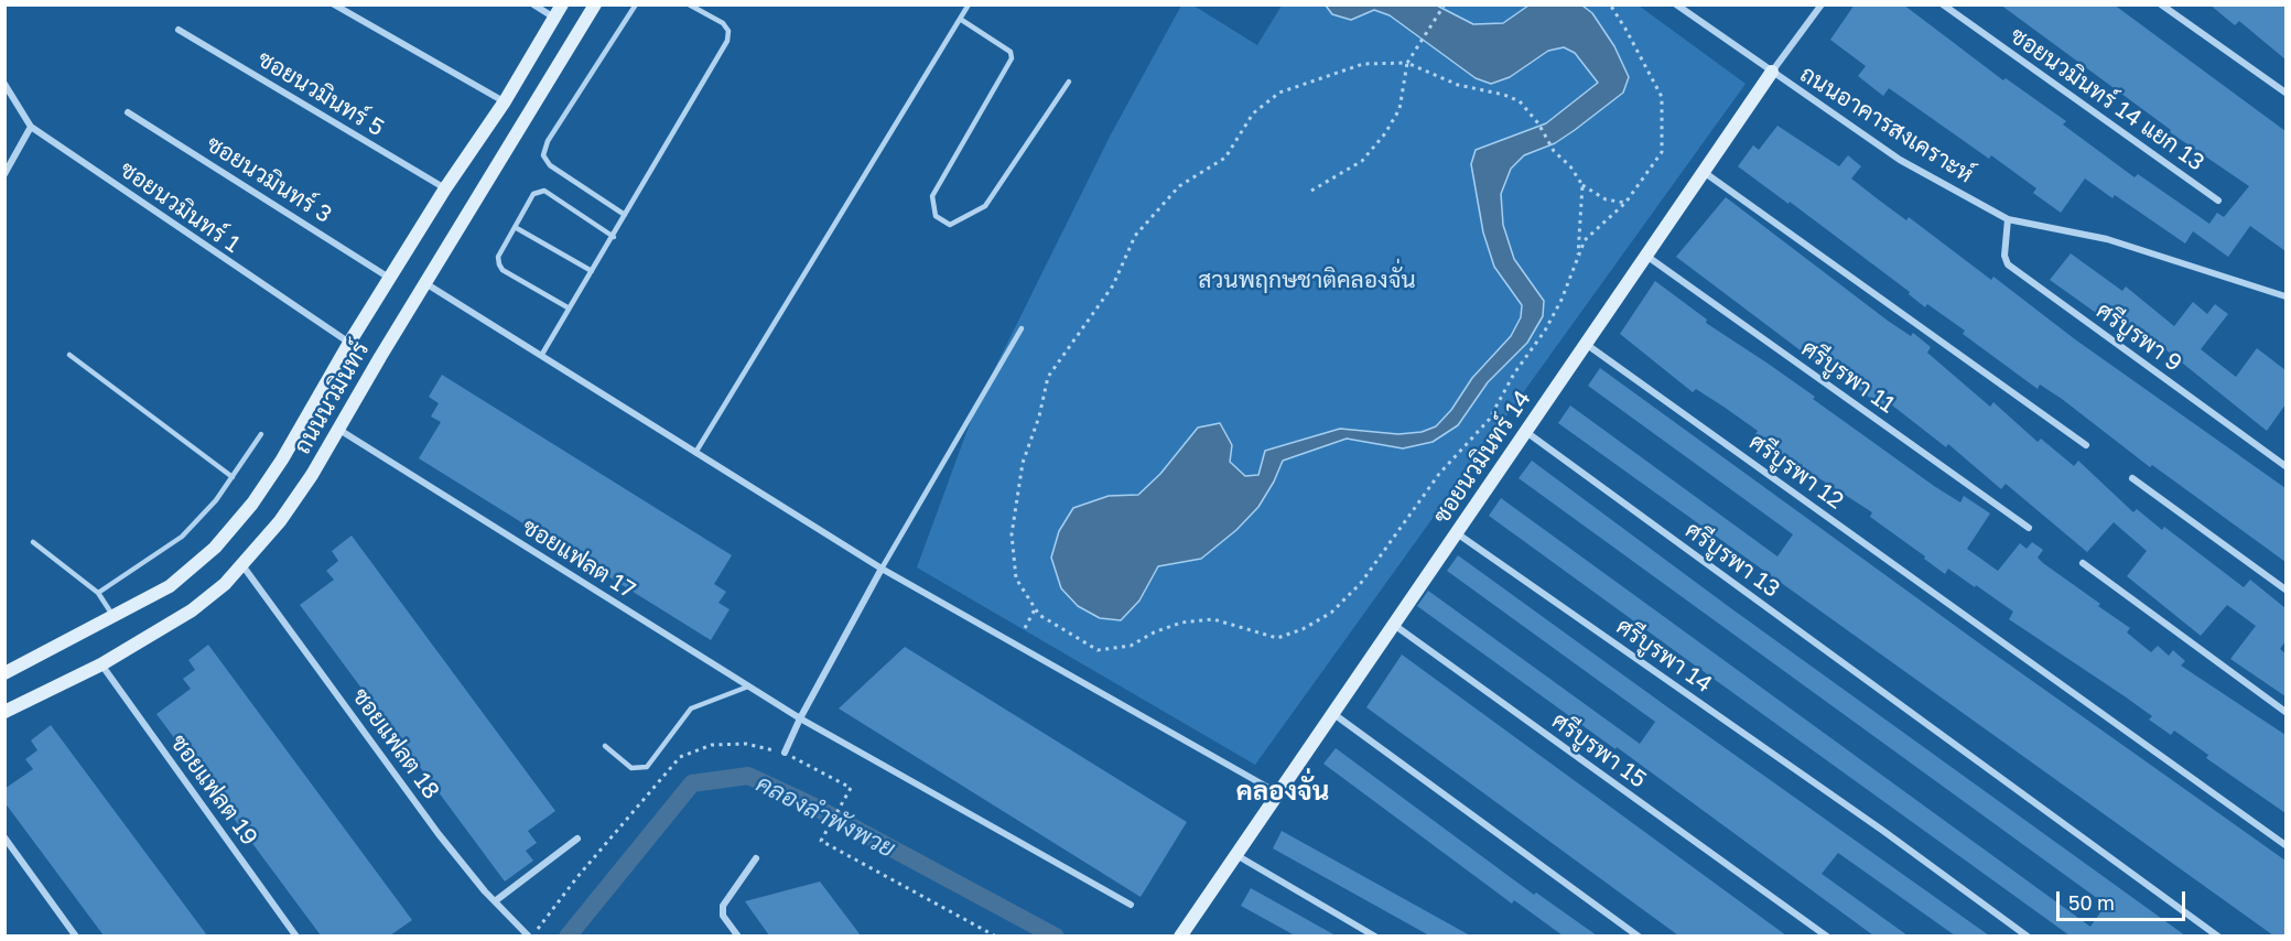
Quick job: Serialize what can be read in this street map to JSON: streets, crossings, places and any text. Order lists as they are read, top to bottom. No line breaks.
{"streets":{"main road":["ถนนนวมินทร์","ซอยนวมินทร์ 14"],"street":["ซอยนวมินทร์ 5","ซอยนวมินทร์ 14 แยก 13","ถนนอาคารสงเคราะห์","ซอยนวมินทร์ 3","ซอยนวมินทร์ 1","ศรีบูรพา 9","ศรีบูรพา 11","ศรีบูรพา 12","ซอยแฟลต 17","ศรีบูรพา 13","ศรีบูรพา 14","ซอยแฟลต 18","ศรีบูรพา 15","ซอยแฟลต 19"]},"crossings":[["ซอยนวมินทร์ 5","ถนนนวมินทร์"],["ถนนอาคารสงเคราะห์","ศรีบูรพา 9"],["ถนนอาคารสงเคราะห์","ซอยนวมินทร์ 14"],["ซอยนวมินทร์ 3","ถนนนวมินทร์"],["ซอยนวมินทร์ 1","ถนนนวมินทร์"],["ศรีบูรพา 11","ซอยนวมินทร์ 14"],["ถนนนวมินทร์","ซอยแฟลต 17"],["ถนนนวมินทร์","ซอยแฟลต 18"],["ถนนนวมินทร์","ซอยแฟลต 19"],["ซอยนวมินทร์ 14","ศรีบูรพา 12"],["ซอยนวมินทร์ 14","ศรีบูรพา 13"],["ซอยนวมินทร์ 14","ศรีบูรพา 14"],["ซอยนวมินทร์ 14","ศรีบูรพา 15"]],"districts":["คลองจั่น"],"water":["คลองลำพังพวย"],"parks":["สวนพฤกษชาติคลองจั่น"],"scale_bar":"50 m"}
